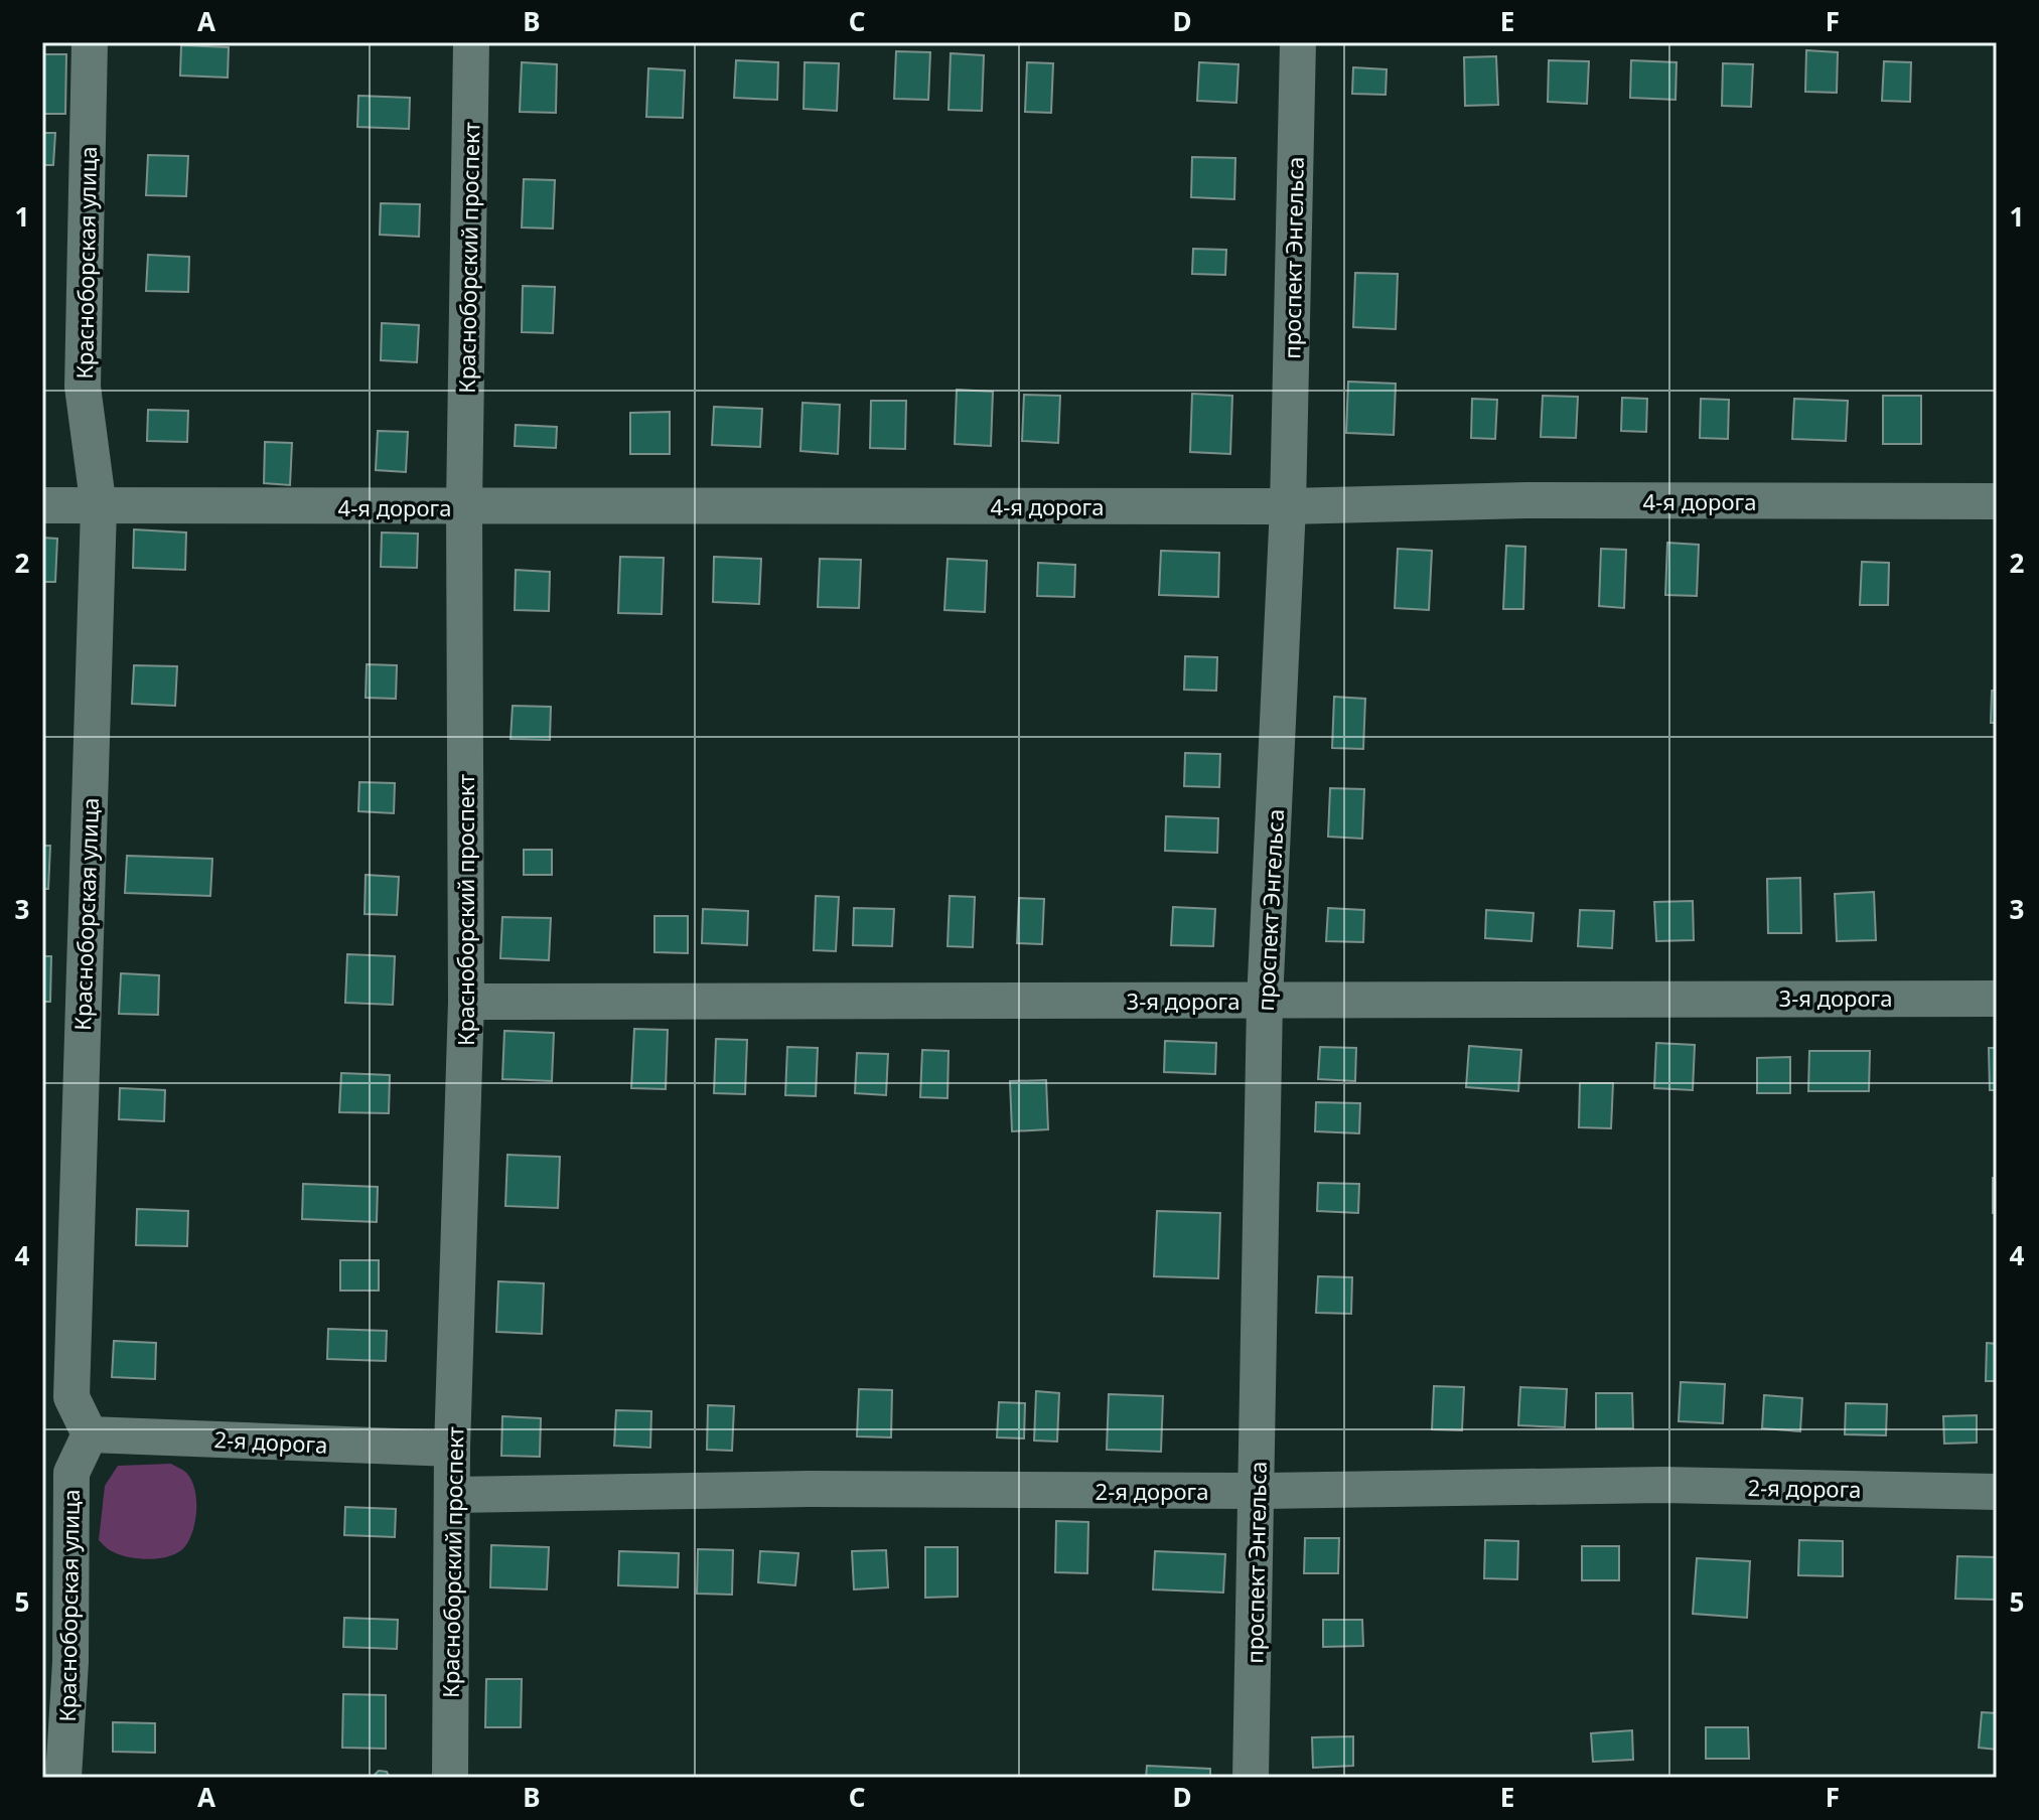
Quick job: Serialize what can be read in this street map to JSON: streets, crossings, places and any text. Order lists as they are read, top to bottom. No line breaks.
{"streets":{"street":["Красноборский проспект","проспект Энгельса","Красноборская улица","4-я дорога","3-я дорога","2-я дорога"]},"crossings":[["Красноборский проспект","4-я дорога"],["Красноборский проспект","3-я дорога"],["Красноборский проспект","2-я дорога"],["проспект Энгельса","4-я дорога"],["проспект Энгельса","3-я дорога"],["проспект Энгельса","2-я дорога"],["Красноборская улица","4-я дорога"],["Красноборская улица","2-я дорога"]],"grid":{"columns":["A","B","C","D","E","F"],"rows":["1","2","3","4","5"]}}
